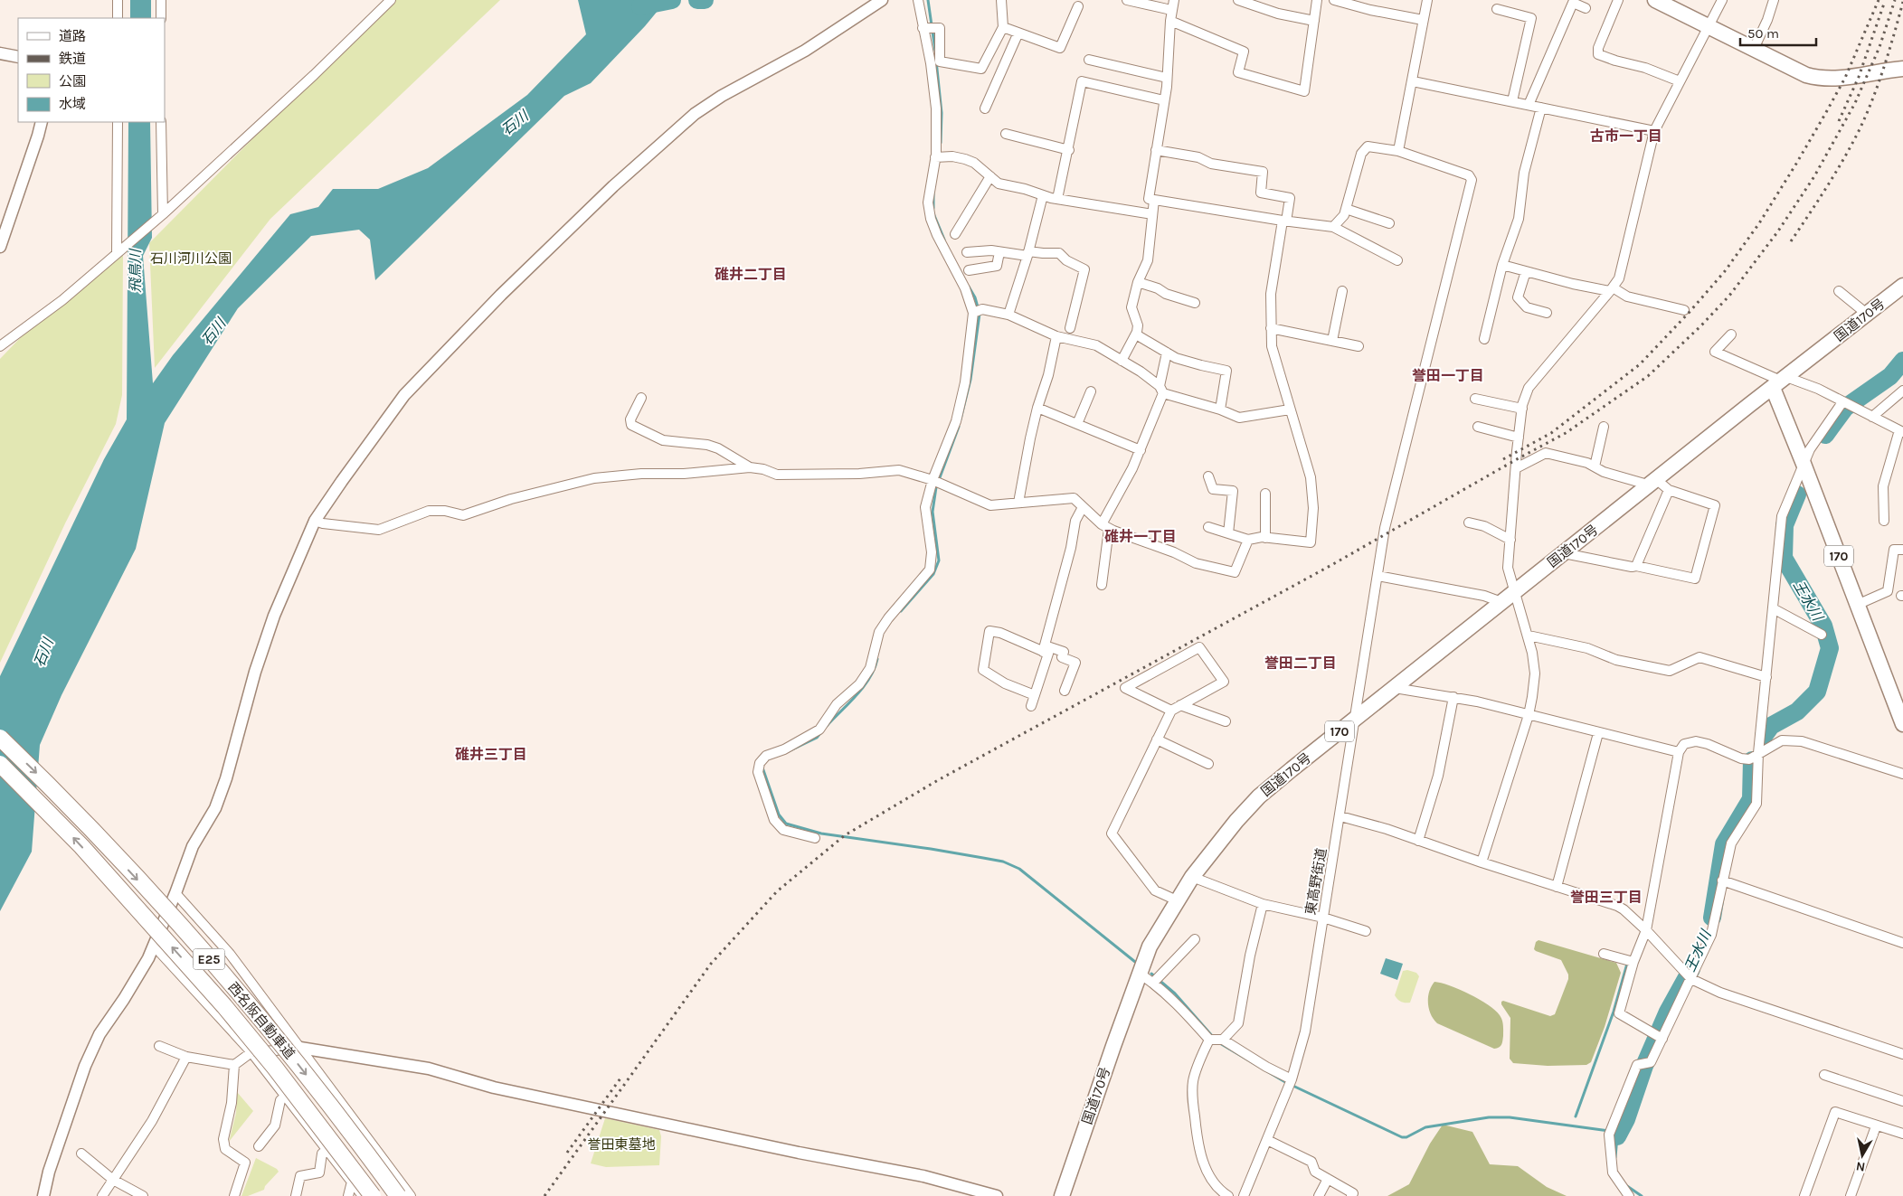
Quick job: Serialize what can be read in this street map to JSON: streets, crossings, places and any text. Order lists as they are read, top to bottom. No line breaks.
{"streets":{"highway":["国道170号","170","E25","西名阪自動車道"],"street":["東高野街道"]},"crossings":[["国道170号","170"],["国道170号","東高野街道"]],"districts":["古市一丁目","碓井二丁目","誉田一丁目","碓井一丁目","誉田二丁目","碓井三丁目","誉田三丁目"],"water":["石川","飛鳥川","王水川"],"parks":["石川河川公園","誉田東墓地"],"legend":["道路","鉄道","公園","水域"],"scale_bar":"50 m","north":"bottom"}
